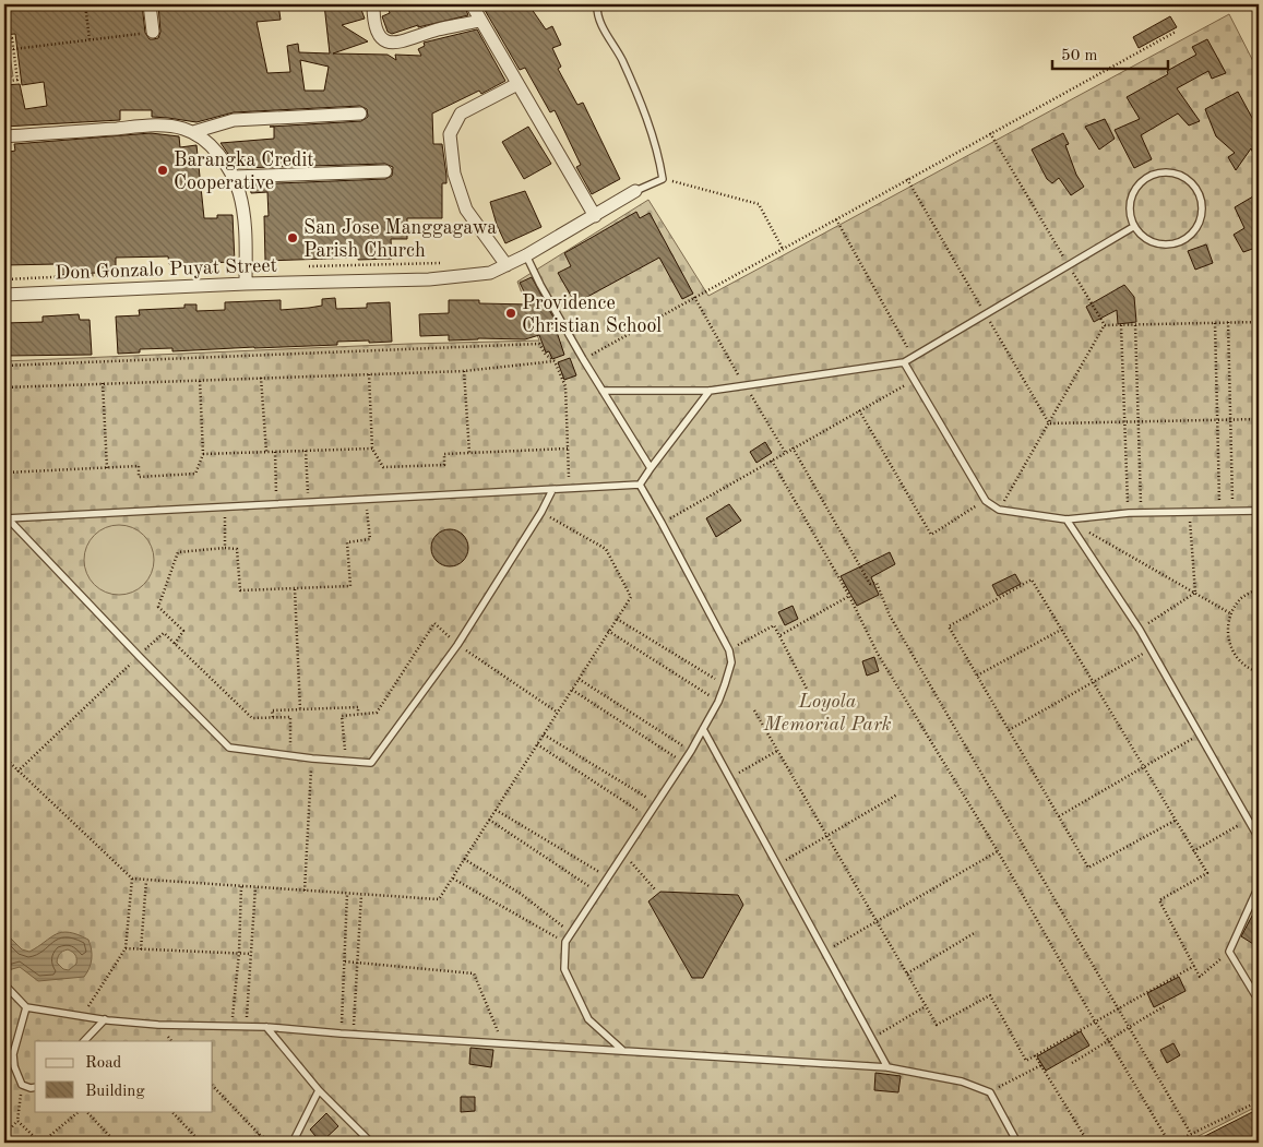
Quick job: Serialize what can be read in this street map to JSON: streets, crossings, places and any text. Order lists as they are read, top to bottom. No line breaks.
{"streets":{"street":["Don Gonzalo Puyat Street"]},"parks":["Loyola Memorial Park"],"places":["Barangka Credit Cooperative","San Jose Manggagawa Parish Church","Providence Christian School"],"legend":["Road","Building"],"scale_bar":"50 m"}
